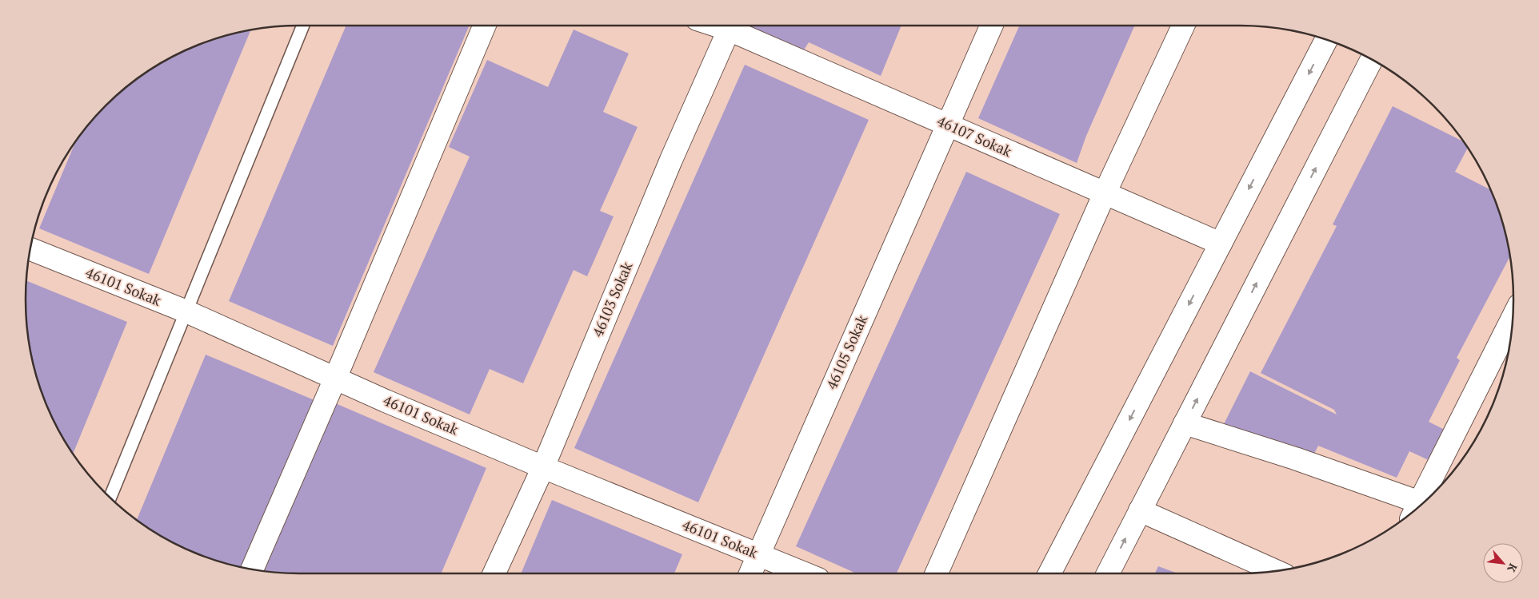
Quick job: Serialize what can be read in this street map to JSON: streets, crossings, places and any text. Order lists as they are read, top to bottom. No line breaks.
{"streets":{"street":["46107 Sokak","46101 Sokak","46103 Sokak","46105 Sokak"]},"crossings":[["46107 Sokak","46105 Sokak"],["46101 Sokak","46103 Sokak"],["46101 Sokak","46105 Sokak"]],"north":"bottom right"}
